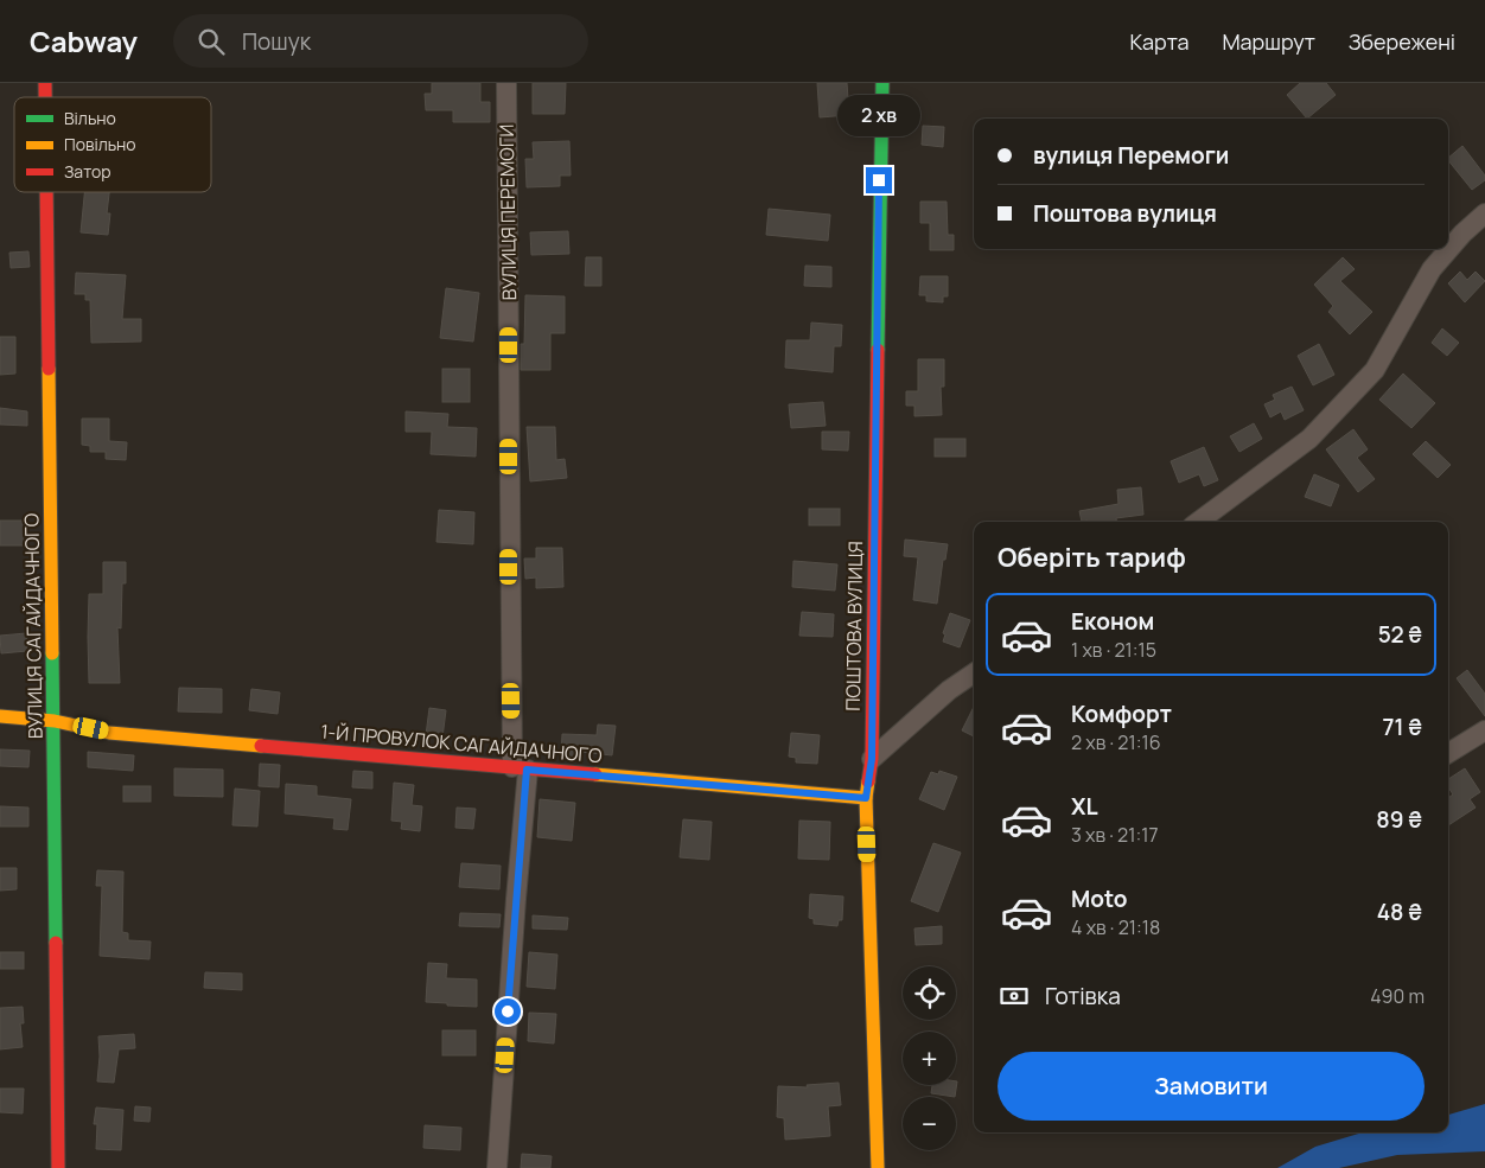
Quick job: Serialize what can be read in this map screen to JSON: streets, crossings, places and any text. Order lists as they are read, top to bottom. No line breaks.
{"streets":{"street":["ВУЛИЦЯ ПЕРЕМОГИ","ВУЛИЦЯ САГАЙДАЧНОГО","ПОШТОВА ВУЛИЦЯ","1-Й ПРОВУЛОК САГАЙДАЧНОГО"]},"crossings":[["ВУЛИЦЯ ПЕРЕМОГИ","1-Й ПРОВУЛОК САГАЙДАЧНОГО"],["ВУЛИЦЯ САГАЙДАЧНОГО","1-Й ПРОВУЛОК САГАЙДАЧНОГО"],["ПОШТОВА ВУЛИЦЯ","1-Й ПРОВУЛОК САГАЙДАЧНОГО"]],"legend":["Вільно","Повільно","Затор"],"page":{"header":"Cabway","search":"Пошук","nav":["Карта","Маршрут","Збережені"],"bubble":"2 хв","banner":["вулиця Перемоги","Поштова вулиця"],"heading":"Оберіть тариф","list":[{"name":"Економ","note":"1 хв · 21:15","value":"52 ₴"},{"name":"Комфорт","note":"2 хв · 21:16","value":"71 ₴"},{"name":"XL","note":"3 хв · 21:17","value":"89 ₴"},{"name":"Moto","note":"4 хв · 21:18","value":"48 ₴"}],"pay":["Готівка","490 m"],"map_buttons":["+","−"],"buttons":"Замовити"}}
